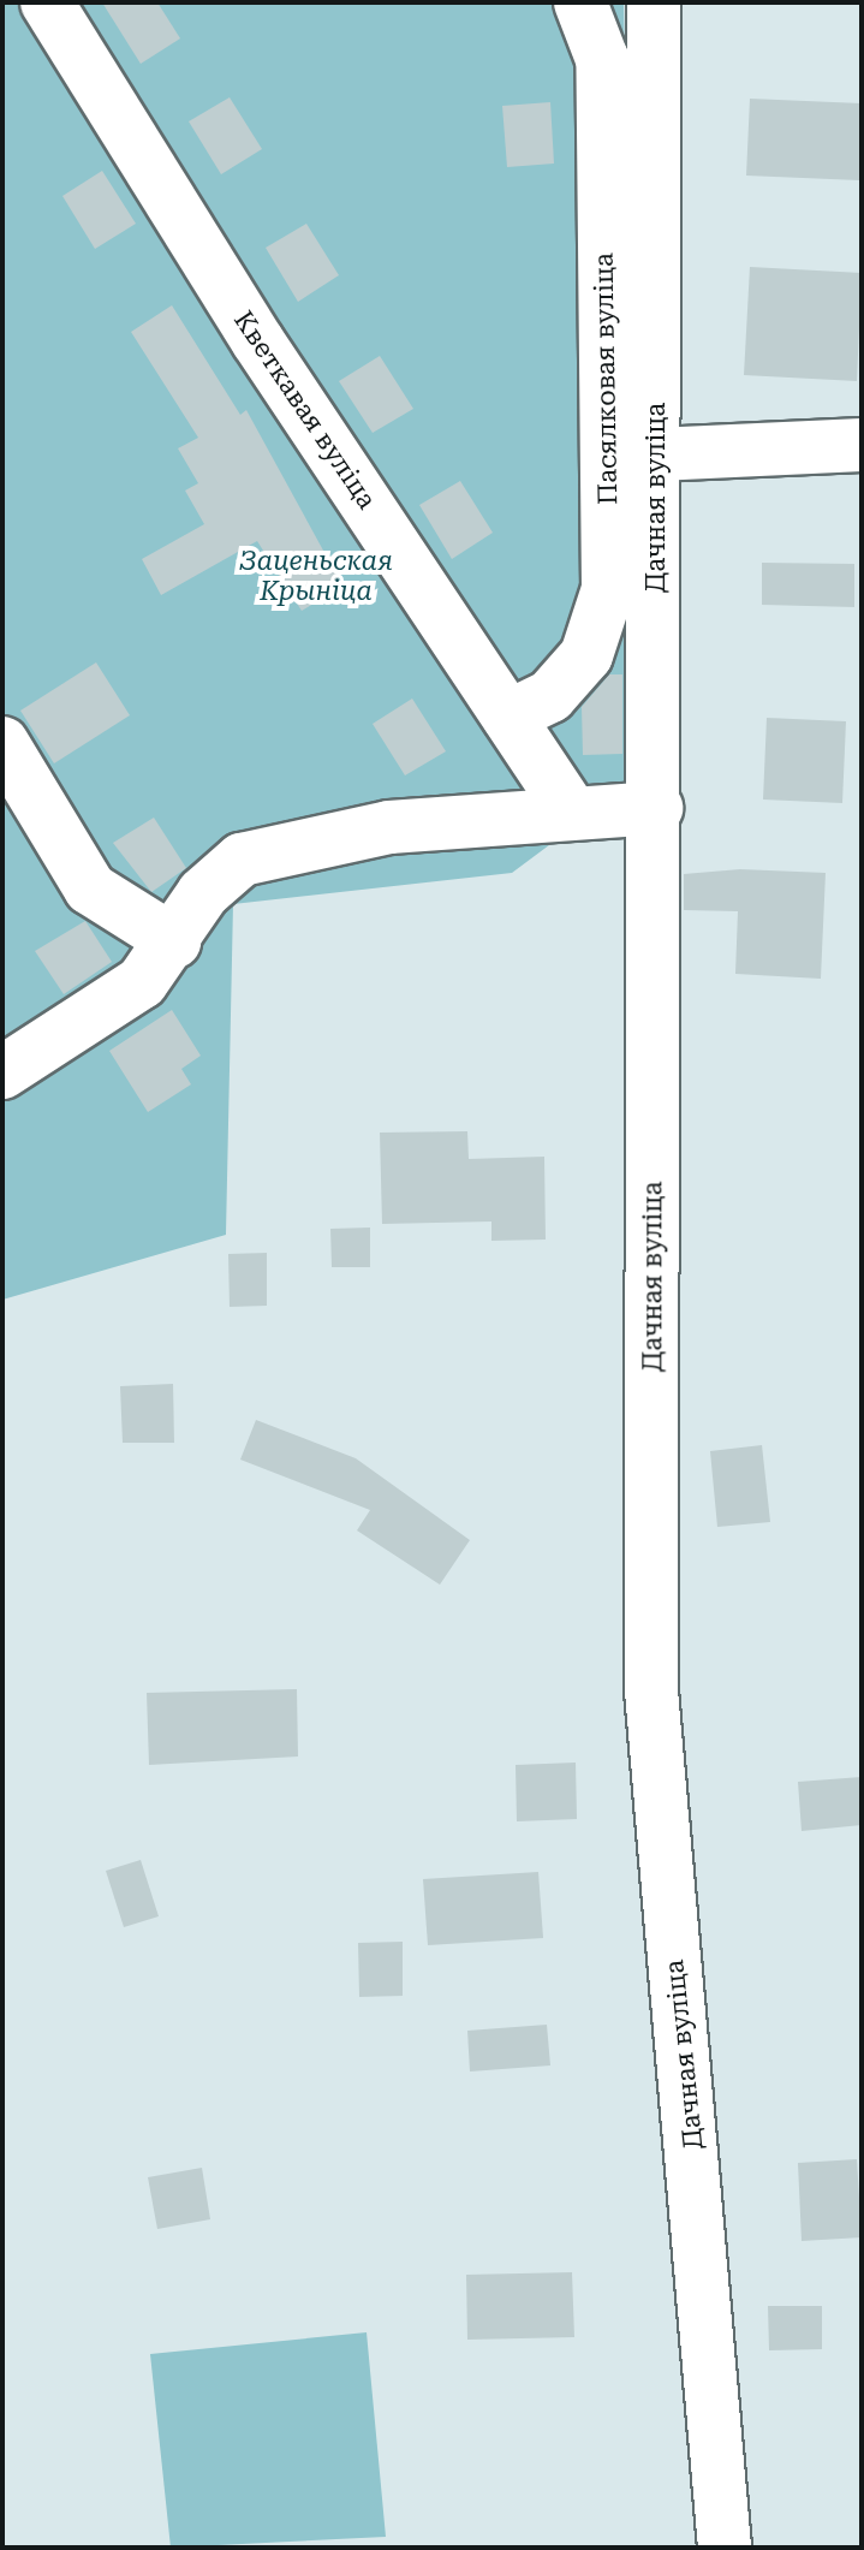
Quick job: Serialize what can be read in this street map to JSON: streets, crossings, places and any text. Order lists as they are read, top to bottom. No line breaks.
{"streets":{"street":["Пасялковая вуліца","Кветкавая вуліца","Дачная вуліца"]},"crossings":[["Пасялковая вуліца","Кветкавая вуліца"]],"parks":["Заценьская Крыніца"]}
